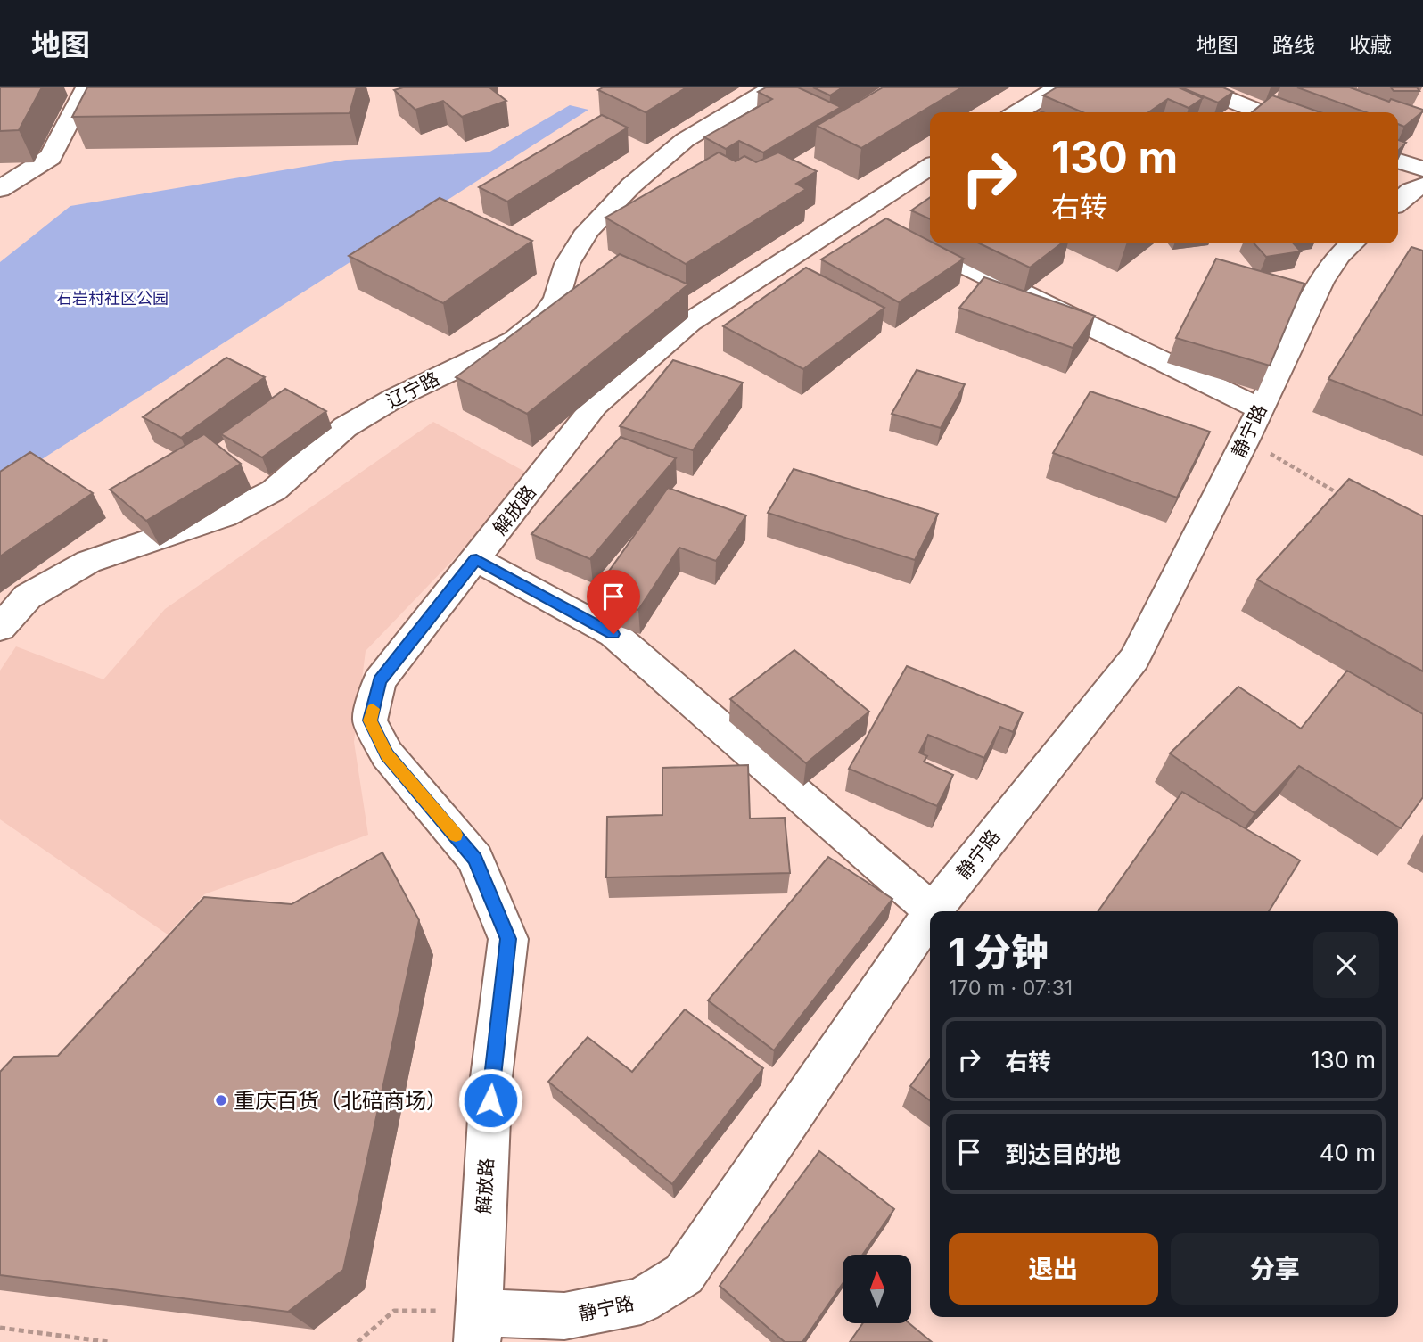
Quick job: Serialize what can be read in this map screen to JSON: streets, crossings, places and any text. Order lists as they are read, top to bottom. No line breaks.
{"streets":{"street":["辽宁路","静宁路","解放路"]},"crossings":[["静宁路","解放路"]],"parks":["石岩村社区公园"],"places":["重庆百货（北碚商场）"],"north":"top","page":{"header":"地图","nav":["地图","路线","收藏"],"turn":["130 m","右转"],"heading":["1 分钟","170 m · 07:31"],"list":[{"name":"右转","value":"130 m"},{"name":"到达目的地","value":"40 m"}],"buttons":["退出","分享"]}}
